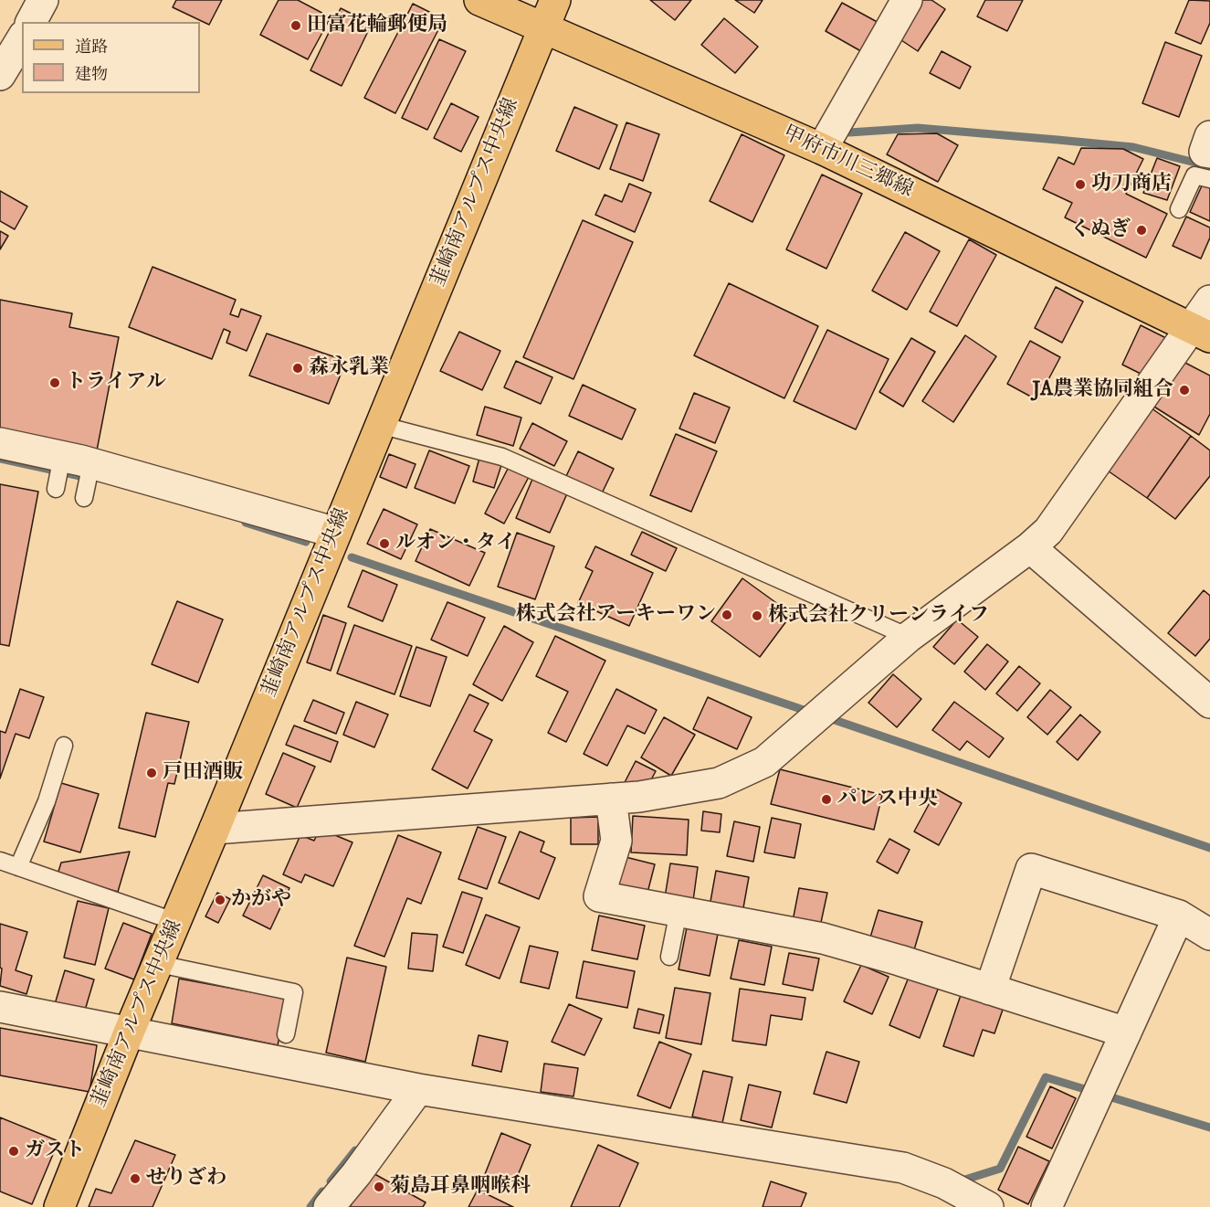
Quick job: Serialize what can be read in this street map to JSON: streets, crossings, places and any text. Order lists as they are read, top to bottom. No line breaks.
{"streets":{"main road":["甲府市川三郷線","韮崎南アルプス中央線"]},"crossings":[["甲府市川三郷線","韮崎南アルプス中央線"]],"places":["田富花輪郵便局","功刀商店","くぬぎ","森永乳業","トライアル","JA農業協同組合","ルオン・タイ","株式会社アーキーワン","株式会社クリーンライフ","戸田酒販","パレス中央","かがや","ガスト","せりざわ","菊島耳鼻咽喉科"],"legend":["道路","建物"]}
